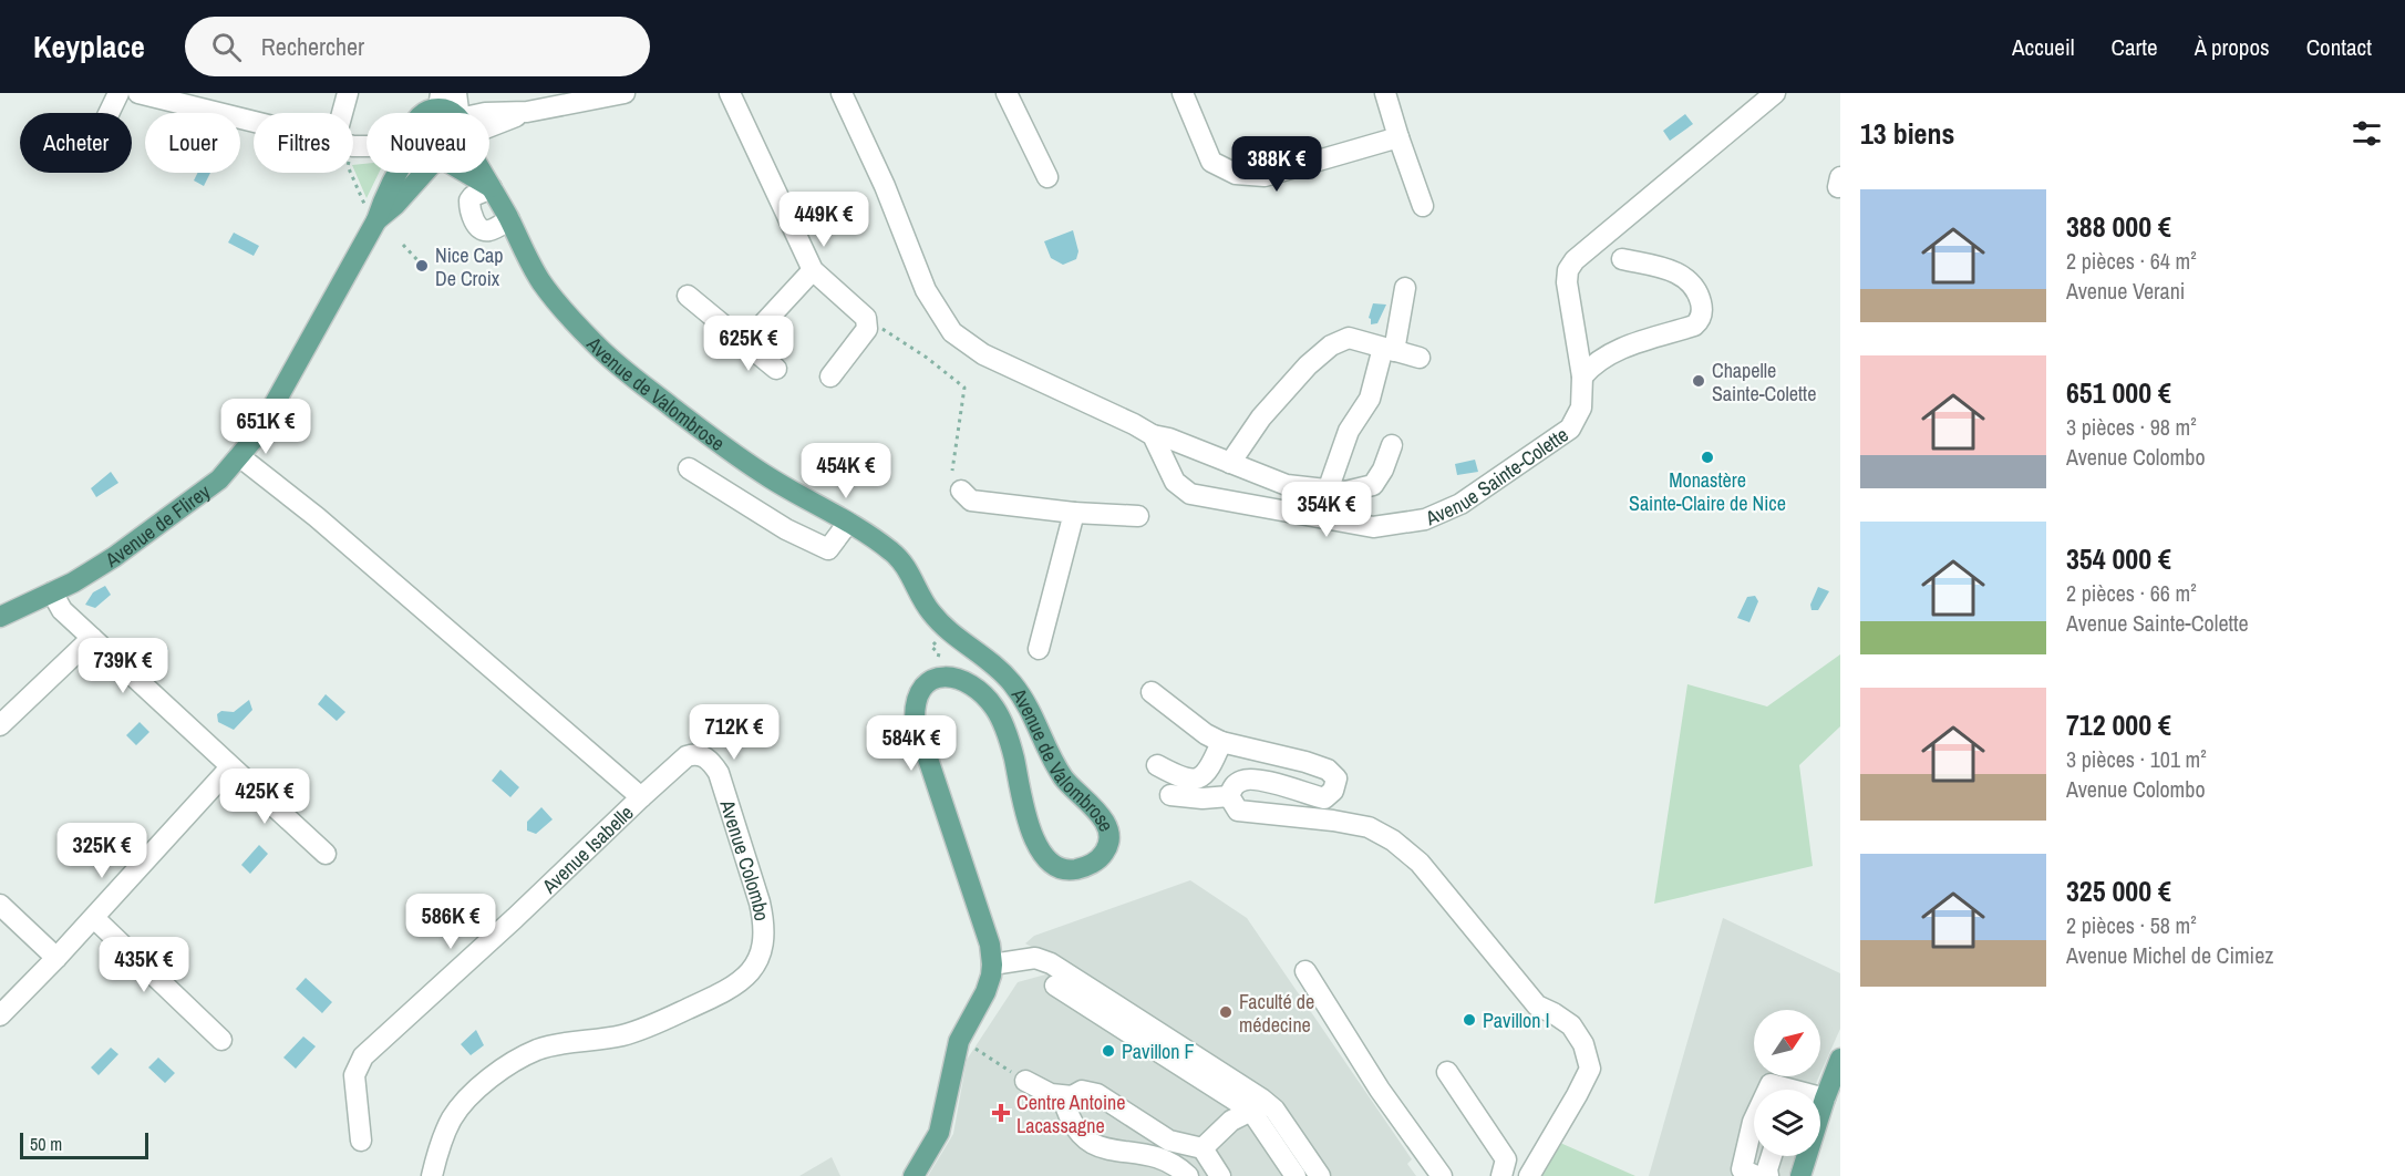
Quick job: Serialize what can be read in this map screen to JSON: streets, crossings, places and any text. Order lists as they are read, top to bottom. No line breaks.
{"streets":{"main road":["Avenue de Valombrose","Avenue de Flirey"],"street":["Avenue Sainte-Colette","Avenue Isabelle","Avenue Colombo"]},"crossings":[["Avenue Isabelle","Avenue Colombo"]],"places":{"other":["Nice Cap De Croix","Chapelle Sainte-Colette","Monastère Sainte-Claire de Nice","Faculté de médecine","Pavillon I","Pavillon F"],"health":["Centre Antoine Lacassagne"]},"scale_bar":"50 m","north":"top right","page":{"header":"Keyplace","search":"Rechercher","nav":["Accueil","Carte","À propos","Contact"],"heading":"13 biens","chip":["Acheter","Louer","Filtres","Nouveau"],"price":["388K €","449K €","625K €","651K €","454K €","354K €","739K €","712K €","584K €","425K €","325K €","586K €","435K €"],"list":[{"name":"388 000 €","note":"2 pièces · 64 m² · Avenue Verani"},{"name":"651 000 €","note":"3 pièces · 98 m² · Avenue Colombo"},{"name":"354 000 €","note":"2 pièces · 66 m² · Avenue Sainte-Colette"},{"name":"712 000 €","note":"3 pièces · 101 m² · Avenue Colombo"},{"name":"325 000 €","note":"2 pièces · 58 m² · Avenue Michel de Cimiez"}],"scale":"50 m"}}
